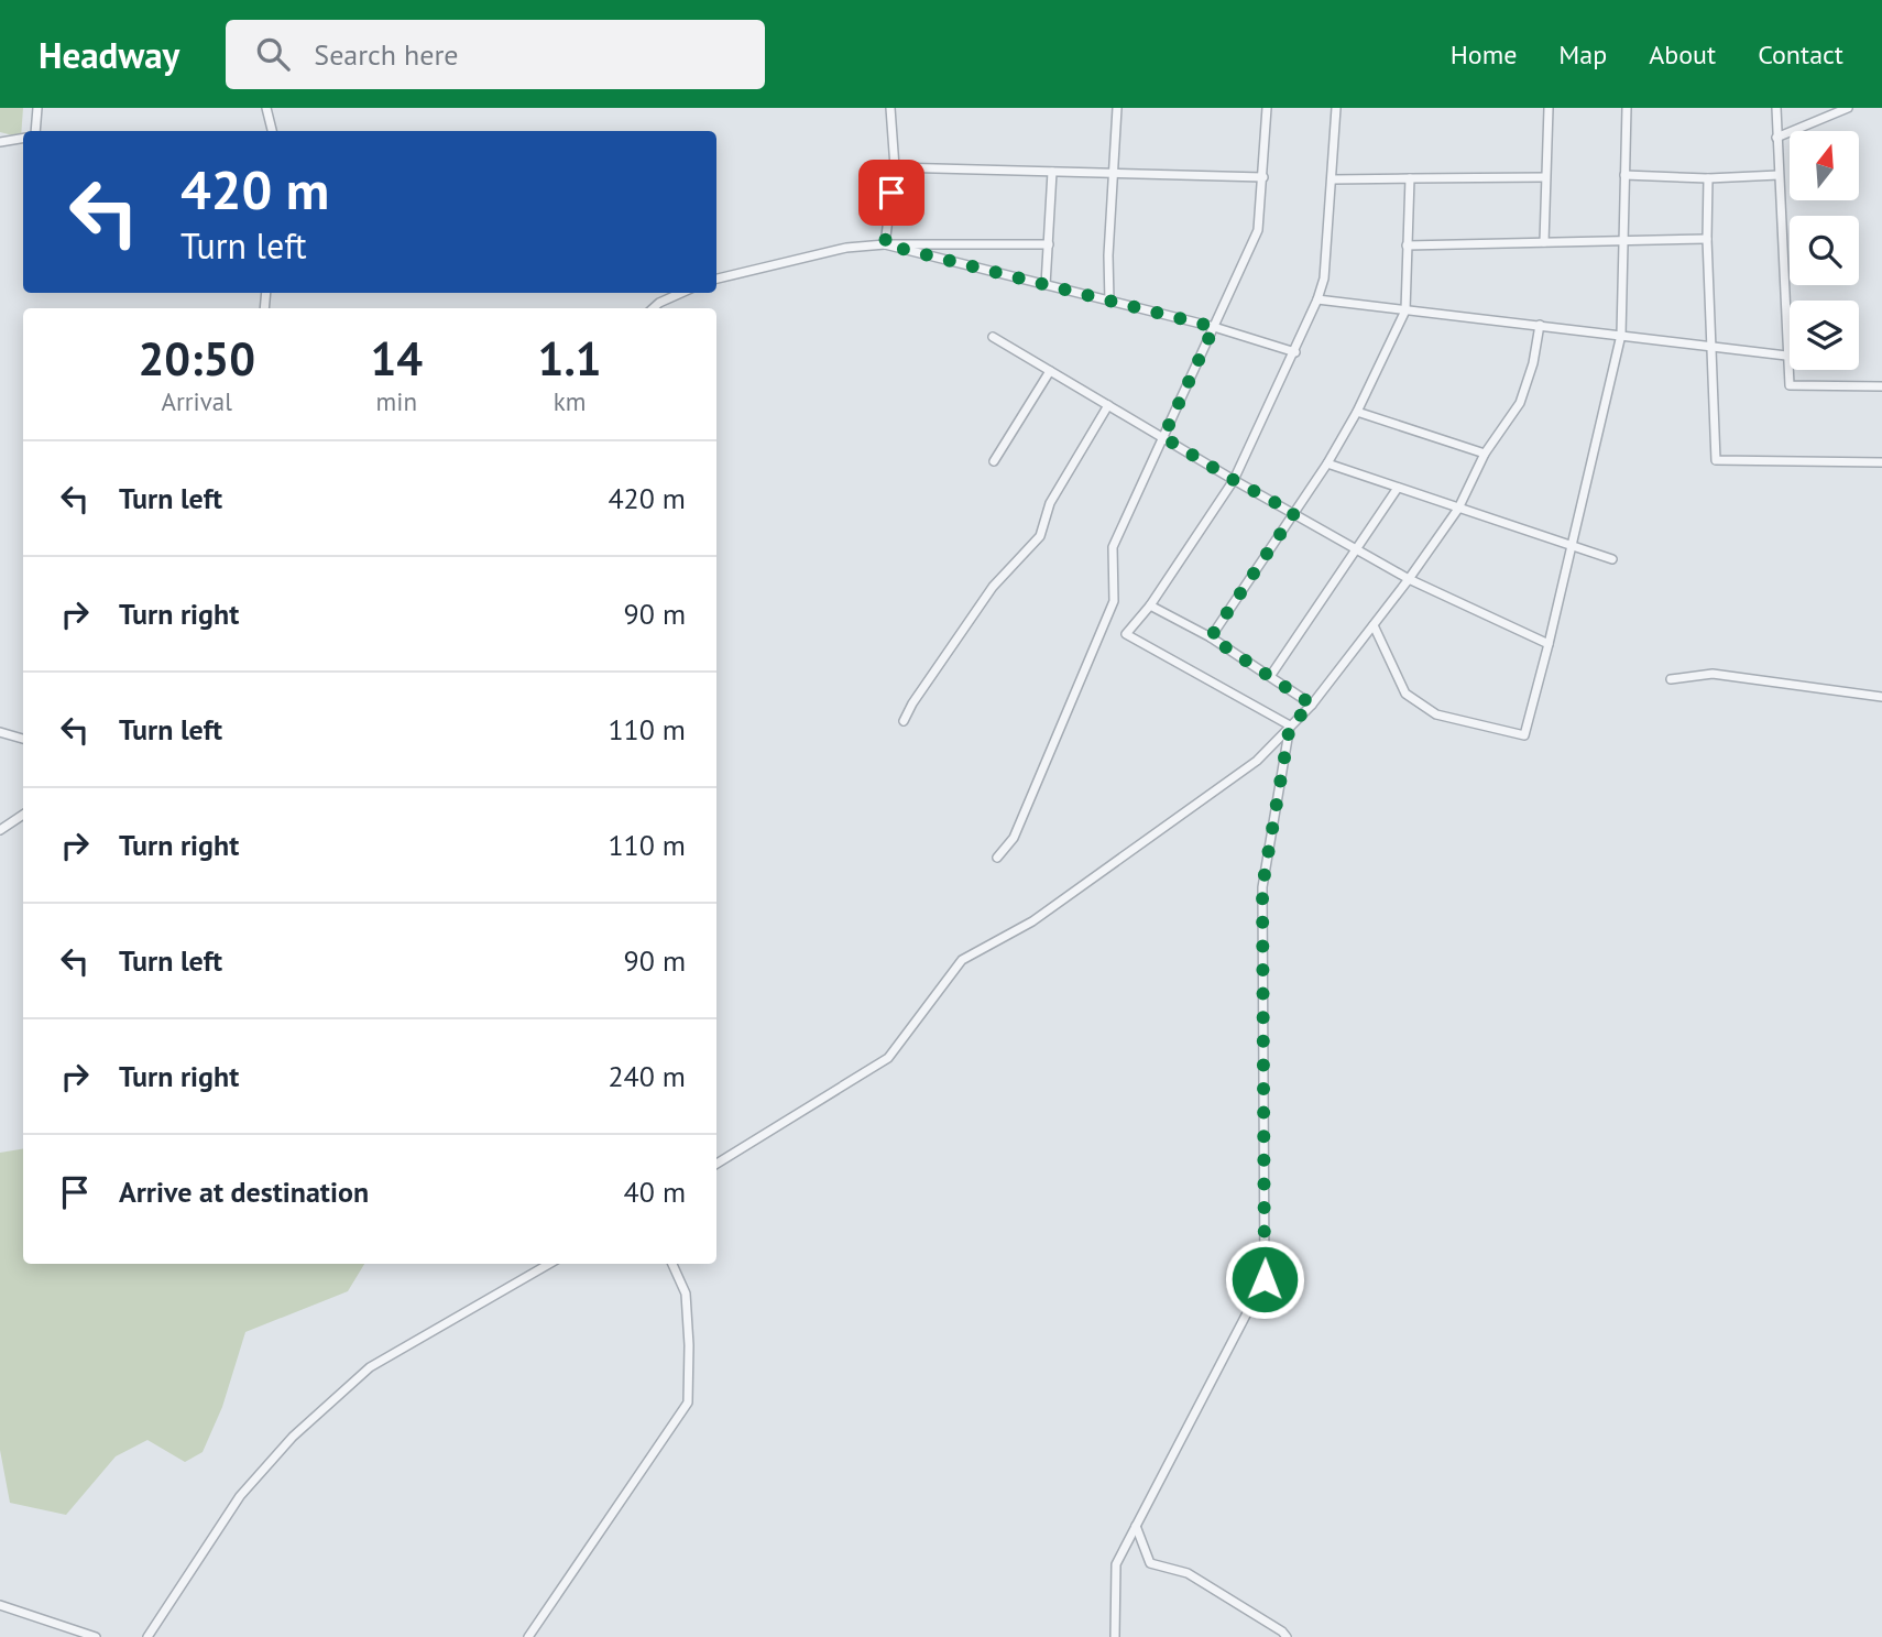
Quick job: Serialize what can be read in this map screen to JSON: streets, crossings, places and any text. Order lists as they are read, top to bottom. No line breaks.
{"north":"top","page":{"header":"Headway","search":"Search here","nav":["Home","Map","About","Contact"],"turn":["420 m","Turn left"],"eta":["20:50","Arrival","14","min","1.1","km"],"list":[{"name":"Turn left","value":"420 m"},{"name":"Turn right","value":"90 m"},{"name":"Turn left","value":"110 m"},{"name":"Turn right","value":"110 m"},{"name":"Turn left","value":"90 m"},{"name":"Turn right","value":"240 m"},{"name":"Arrive at destination","value":"40 m"}]}}
